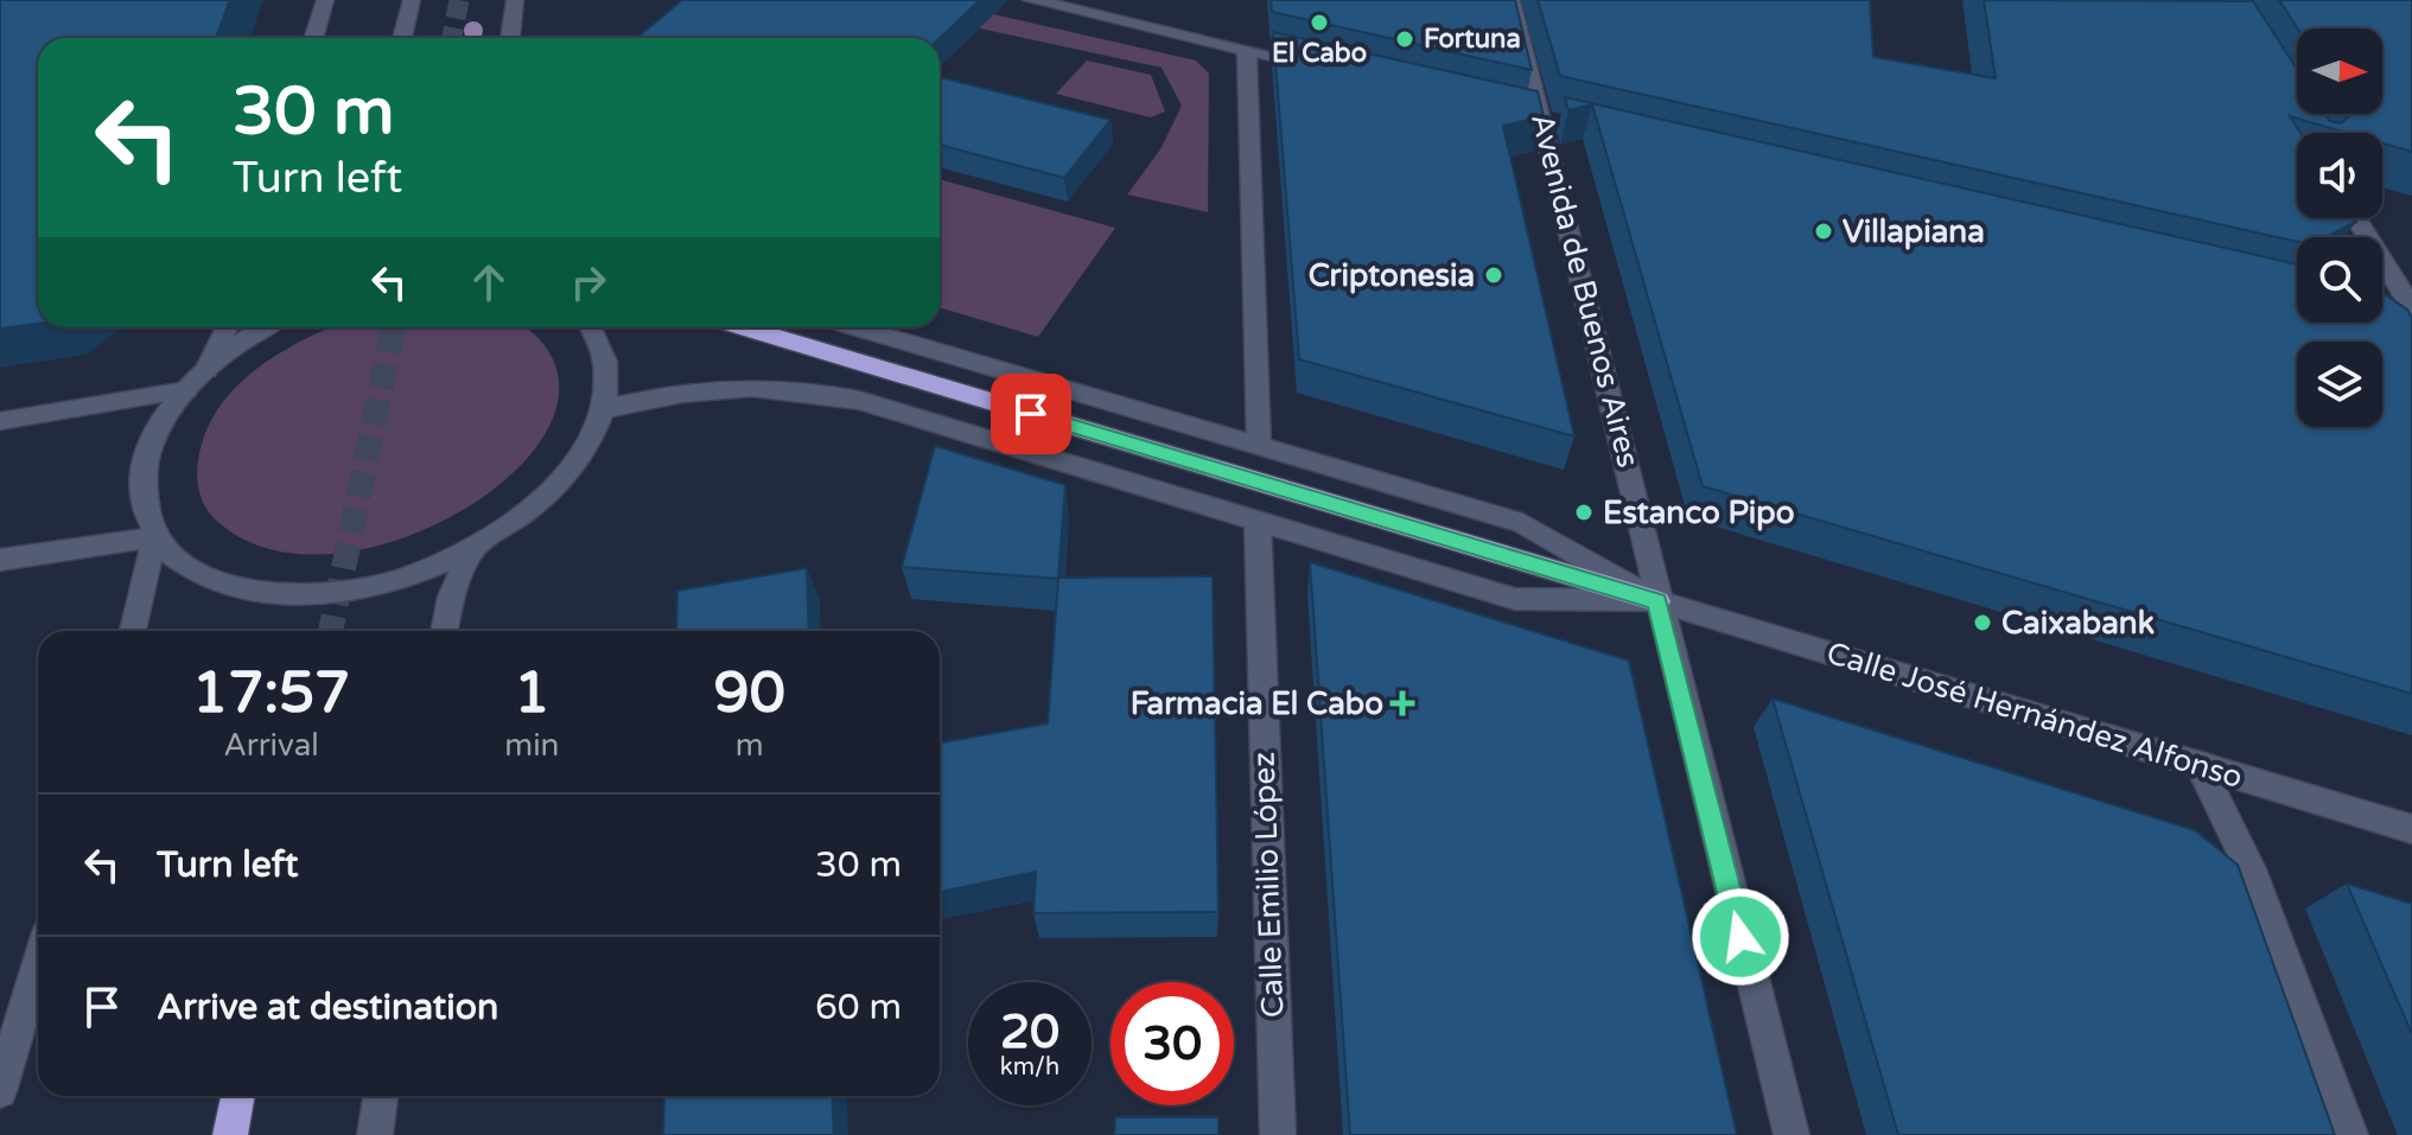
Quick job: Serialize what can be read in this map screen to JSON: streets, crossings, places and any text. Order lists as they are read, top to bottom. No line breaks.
{"streets":{"street":["Avenida de Buenos Aires","Calle José Hernández Alfonso","Calle Emilio López"]},"crossings":[["Avenida de Buenos Aires","Calle José Hernández Alfonso"],["Calle José Hernández Alfonso","Calle Emilio López"]],"places":{"other":["El Cabo","Fortuna","Villapiana","Criptonesia","Estanco Pipo","Caixabank"],"health":["Farmacia El Cabo"]},"north":"right","page":{"turn":["30 m","Turn left"],"eta":["17:57","Arrival","1","min","90","m"],"list":[{"name":"Turn left","value":"30 m"},{"name":"Arrive at destination","value":"60 m"}],"speed":"20 km/h","limit":"30"}}
